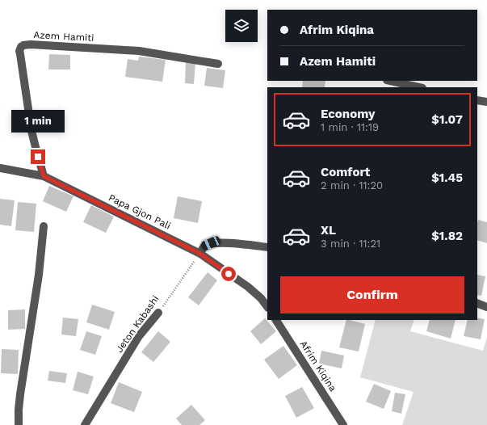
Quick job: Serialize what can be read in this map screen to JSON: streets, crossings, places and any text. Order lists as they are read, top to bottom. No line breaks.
{"streets":{"street":["Azem Hamiti","Papa Gjon Pali","Jeton Kabashi","Afrim Kiqina"]},"crossings":[["Azem Hamiti","Papa Gjon Pali"],["Papa Gjon Pali","Jeton Kabashi"]],"page":{"banner":["Afrim Kiqina","Azem Hamiti"],"list":[{"name":"Economy","note":"1 min · 11:19","value":"$1.07"},{"name":"Comfort","note":"2 min · 11:20","value":"$1.45"},{"name":"XL","note":"3 min · 11:21","value":"$1.82"}],"bubble":"1 min","buttons":"Confirm"}}
